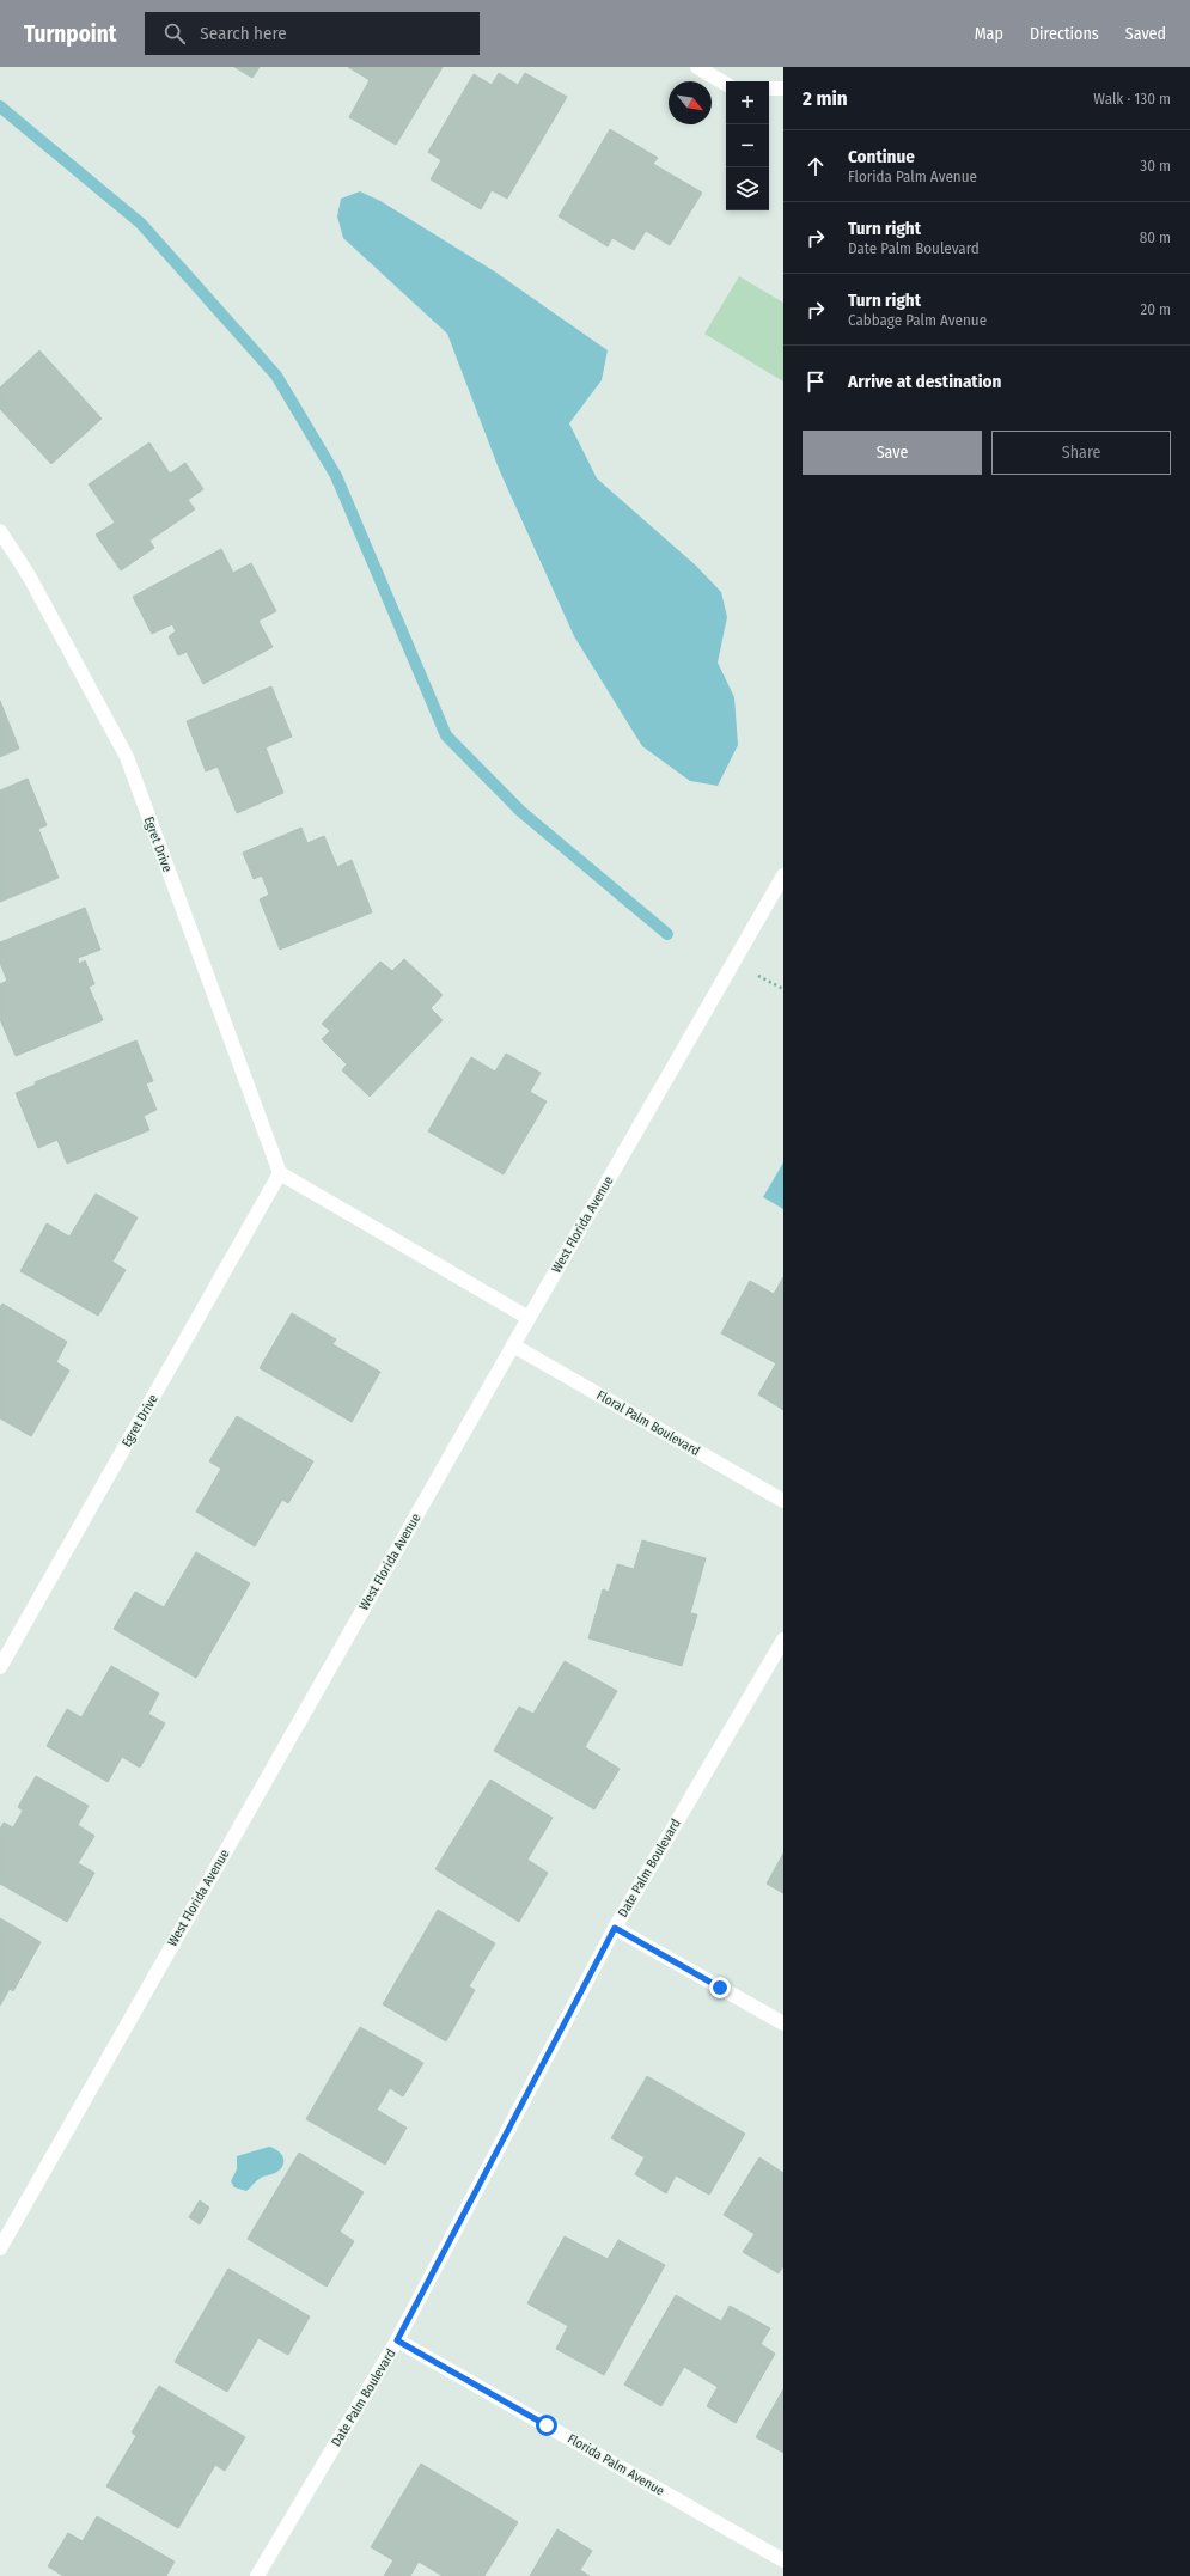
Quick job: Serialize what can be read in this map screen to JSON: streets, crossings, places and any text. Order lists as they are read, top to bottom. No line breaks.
{"streets":{"street":["Egret Drive","West Florida Avenue","Floral Palm Boulevard","Date Palm Boulevard","Florida Palm Avenue"]},"crossings":[["West Florida Avenue","Floral Palm Boulevard"],["Date Palm Boulevard","Florida Palm Avenue"]],"north":"bottom right","page":{"header":"Turnpoint","search":"Search here","nav":["Map","Directions","Saved"],"heading":["2 min","Walk · 130 m"],"map_buttons":["+","−"],"list":[["Continue","Florida Palm Avenue","30 m"],["Turn right","Date Palm Boulevard","80 m"],["Turn right","Cabbage Palm Avenue","20 m"],"Arrive at destination"],"buttons":["Save","Share"]}}
